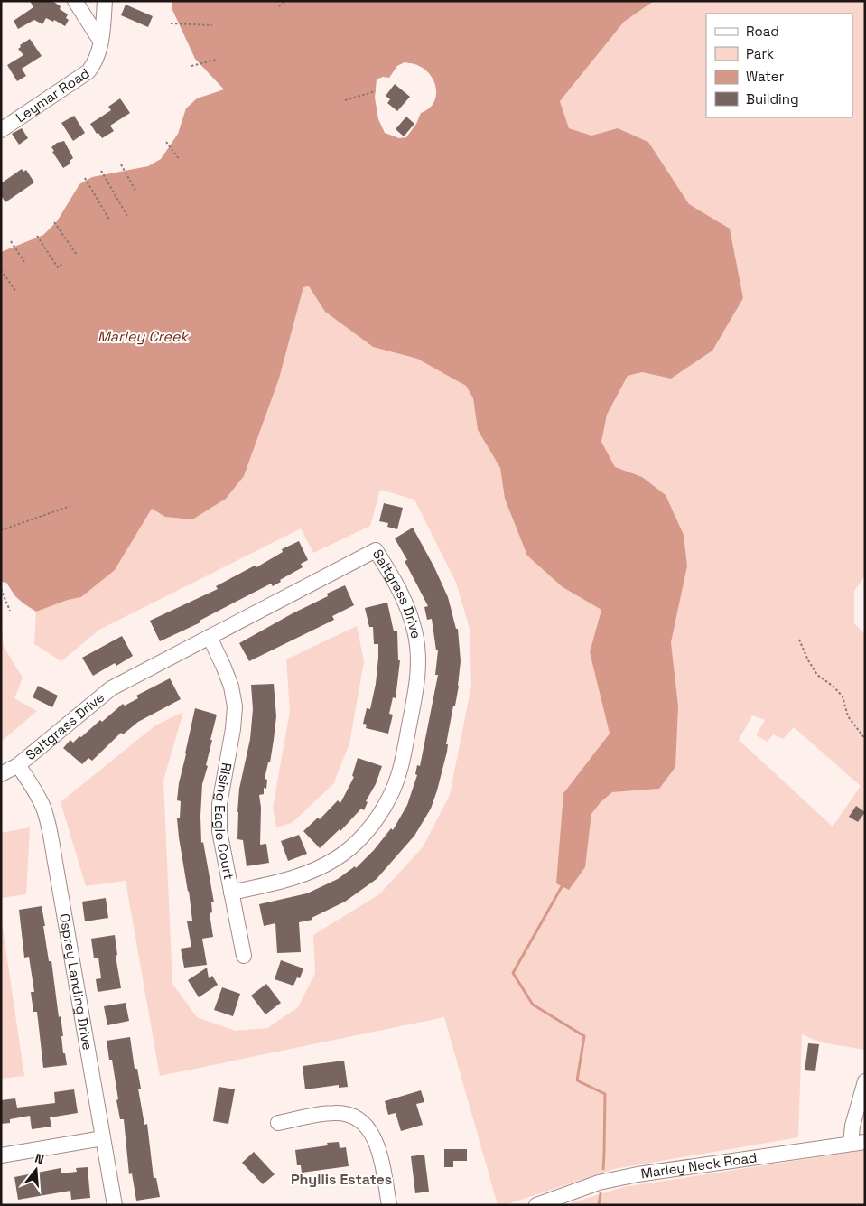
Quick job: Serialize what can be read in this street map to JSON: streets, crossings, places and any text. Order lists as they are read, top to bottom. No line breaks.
{"streets":{"street":["Leymar Road","Saltgrass Drive","Rising Eagle Court","Osprey Landing Drive","Marley Neck Road"]},"crossings":[["Saltgrass Drive","Rising Eagle Court"],["Saltgrass Drive","Osprey Landing Drive"]],"districts":["Phyllis Estates"],"water":["Marley Creek"],"legend":["Road","Park","Water","Building"],"north":"top"}
